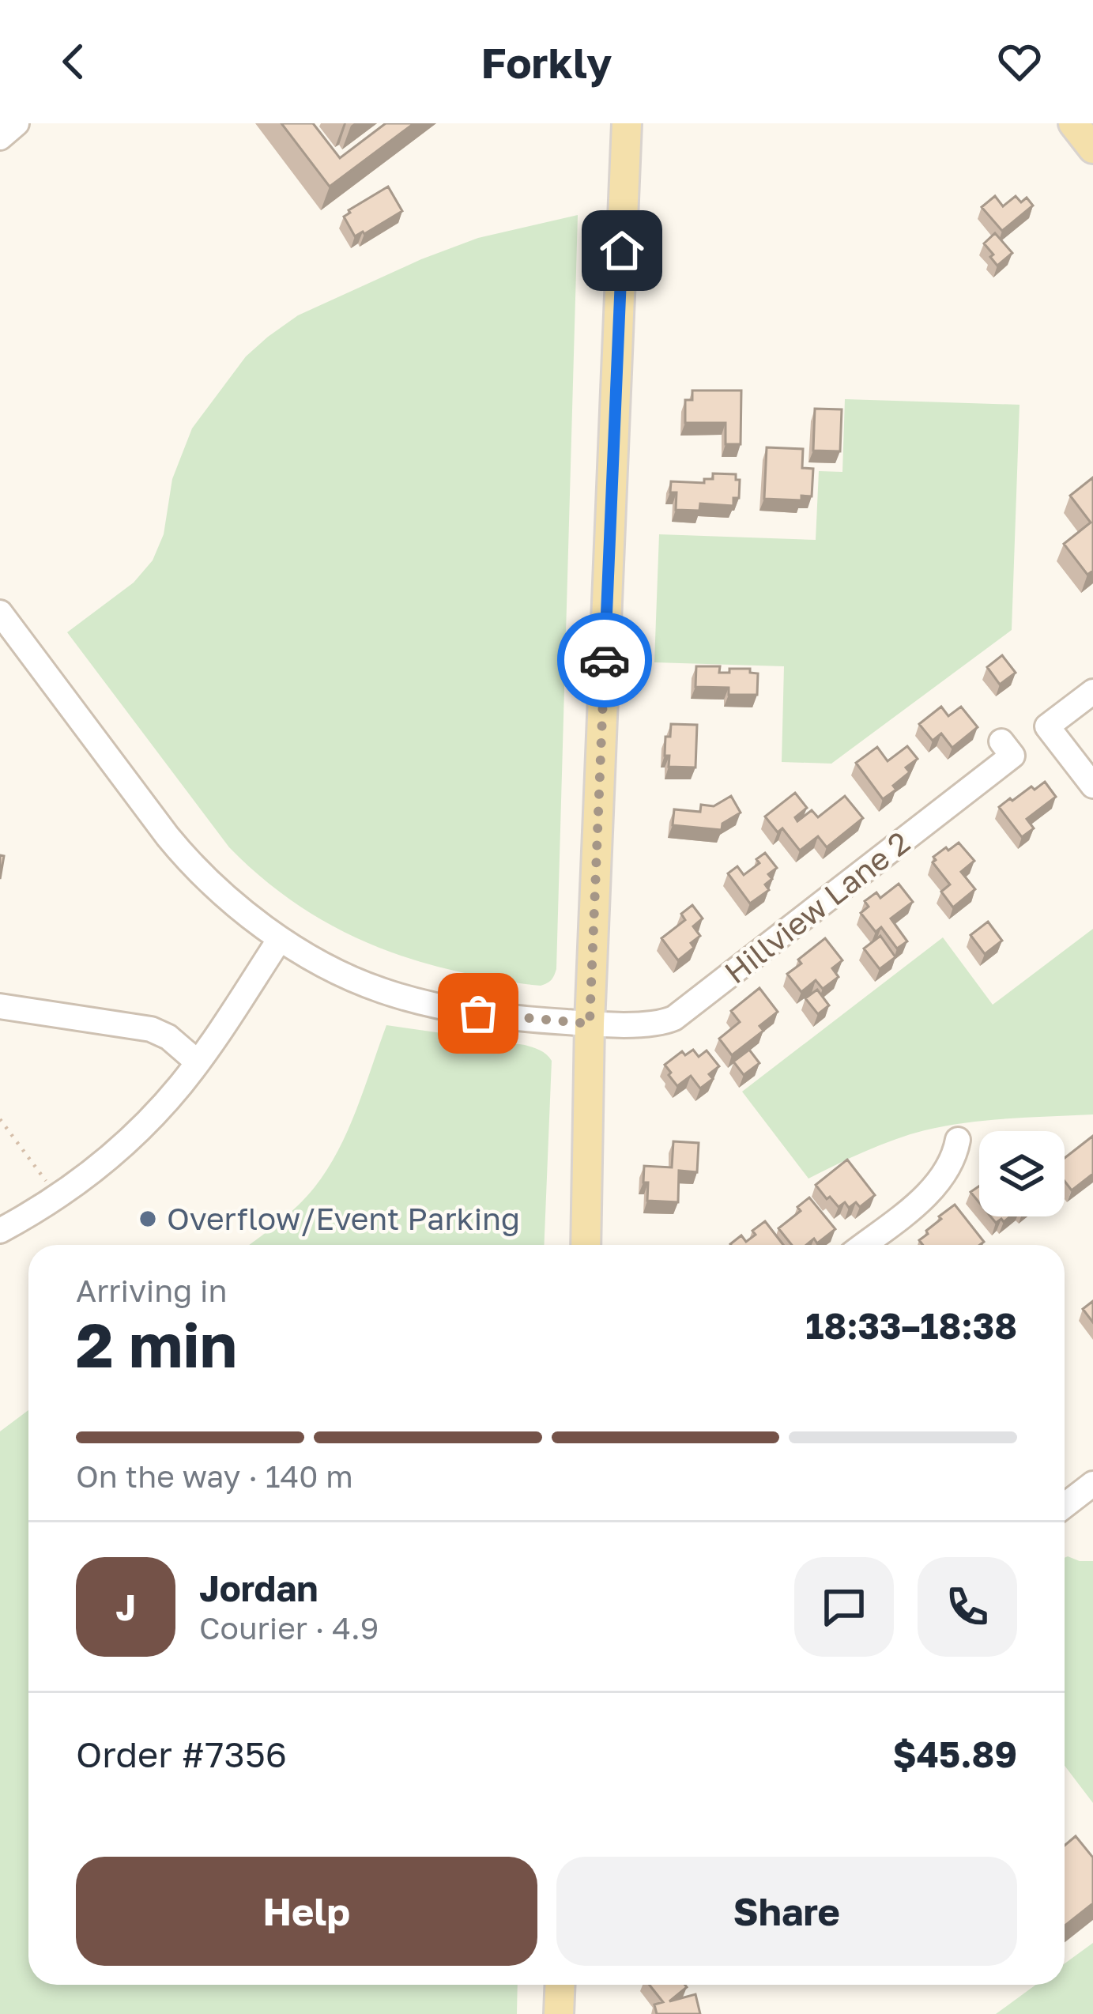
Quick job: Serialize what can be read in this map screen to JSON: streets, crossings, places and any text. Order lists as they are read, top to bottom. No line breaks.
{"streets":{"street":["Hillview Lane 2"]},"places":["Overflow/Event Parking"],"page":{"header":"Forkly","heading":["2 min","Arriving in","18:33–18:38"],"panel":["Jordan","Courier · 4.9","Order #7356","$45.89"],"bar":"On the way · 140 m","round":"J","buttons":["Help","Share"]}}
